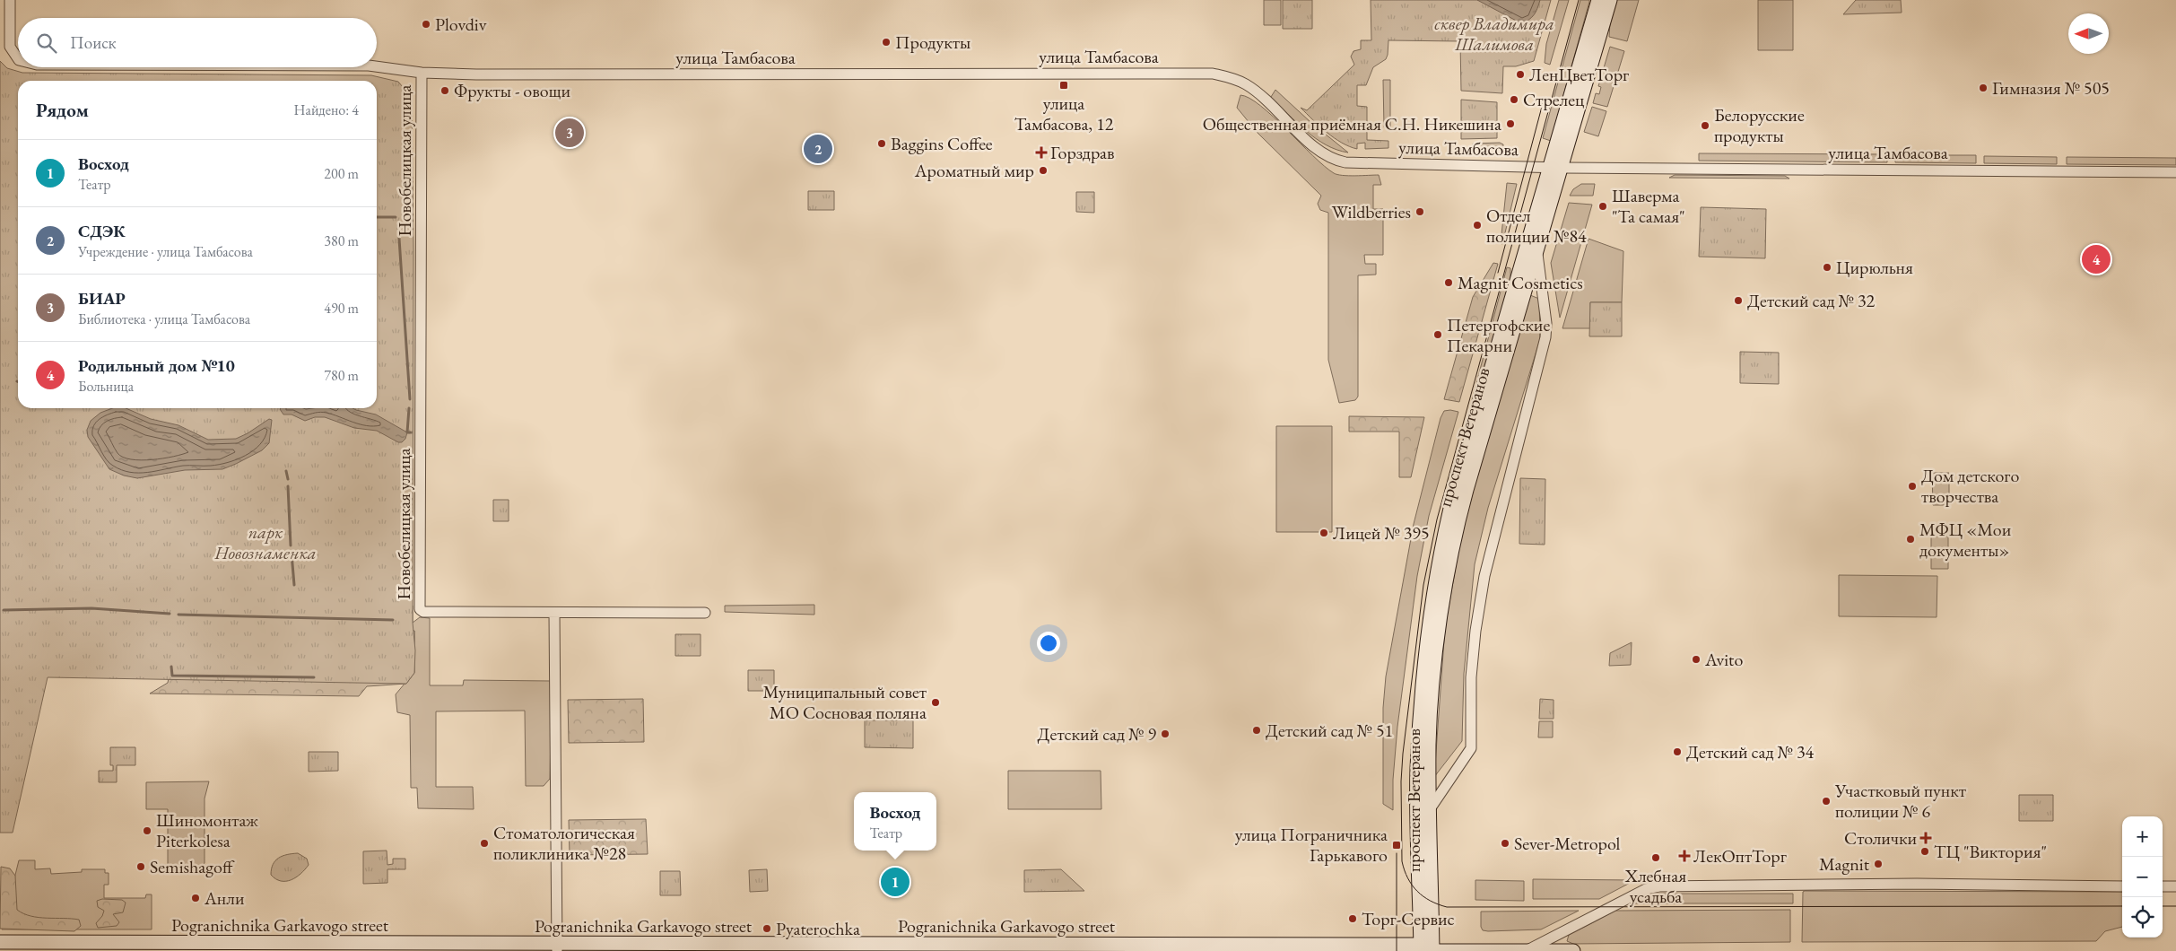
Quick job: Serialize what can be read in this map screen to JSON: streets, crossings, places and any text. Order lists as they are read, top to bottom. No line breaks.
{"streets":{"main road":["проспект Ветеранов","Pogranichnika Garkavogo street"],"street":["улица Тамбасова","Новобелицкая улица"]},"crossings":[["улица Тамбасова","Новобелицкая улица"],["улица Тамбасова","проспект Ветеранов"],["проспект Ветеранов","Pogranichnika Garkavogo street"]],"parks":["сквер Владимира Шалимова","парк Новознаменка"],"places":{"other":["Plovdiv","Продукты","ЛенЦветТорг","Гимназия № 505","Фрукты - овощи","Стрелец","Общественная приёмная С.Н. Никешина","Белорусские продукты","Baggins Coffee","Ароматный мир","Шаверма \"Та самая\"","Wildberries","Отдел полиции №84","Цирюльня","Magnit Cosmetics","Детский сад № 32","Петергофские Пекарни","Дом детского творчества","Лицей № 395","МФЦ «Мои документы»","Avito","Муниципальный совет МО Сосновая поляна","Детский сад № 51","Детский сад № 9","Детский сад № 34","Участковый пункт полиции № 6","Шиномонтаж Piterkolesa","Стоматологическая поликлиника №28","Sever-Metropol","ТЦ \"Виктория\"","Хлебная усадьба","Magnit","Semishagoff","Анли","Торг-Сервис","Pyaterochka"],"transit":["улица Тамбасова, 12","улица Пограничника Гарькавого"],"health":["Горздрав","Столички","ЛекОптТорг"]},"north":"left","page":{"search":"Поиск","heading":["Рядом","Найдено: 4"],"pins":["3","2","4","1"],"list":[{"mark":"1","name":"Восход","note":"Театр","value":"200 m"},{"mark":"2","name":"СДЭК","note":"Учреждение · улица Тамбасова","value":"380 m"},{"mark":"3","name":"БИАР","note":"Библиотека · улица Тамбасова","value":"490 m"},{"mark":"4","name":"Родильный дом №10","note":"Больница","value":"780 m"}],"popup":["Восход","Театр"],"map_buttons":["+","−"]}}
